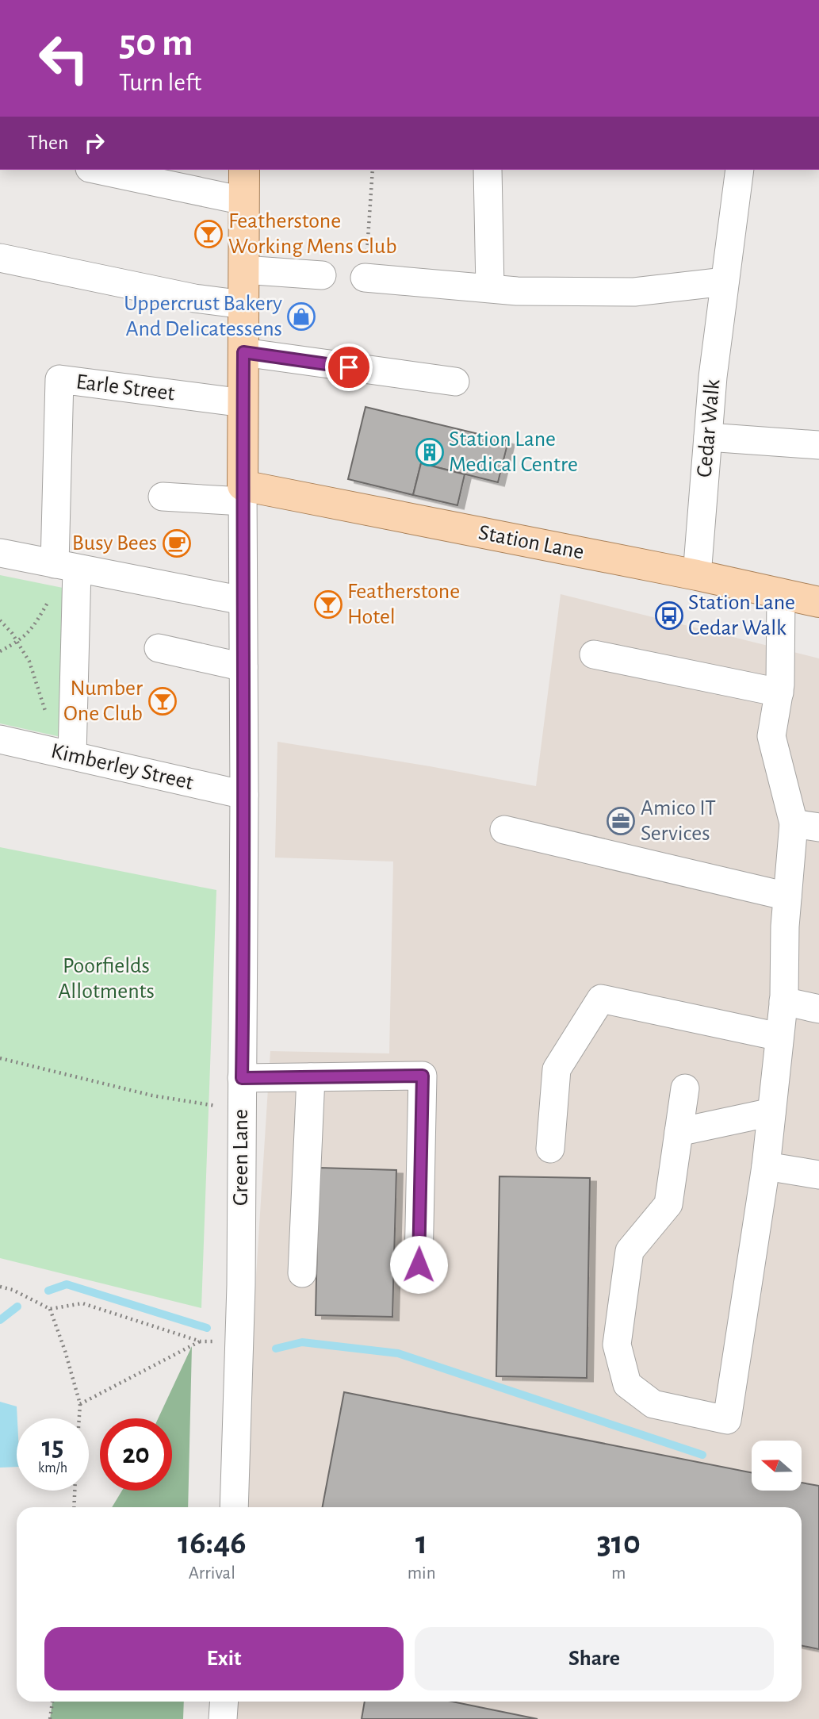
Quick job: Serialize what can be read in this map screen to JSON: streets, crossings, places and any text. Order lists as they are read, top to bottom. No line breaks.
{"streets":{"main road":["Station Lane","Green Lane"],"street":["Earle Street","Cedar Walk","Kimberley Street"]},"crossings":[["Earle Street","Green Lane"],["Cedar Walk","Station Lane"],["Station Lane","Green Lane"],["Kimberley Street","Green Lane"]],"parks":["Poorfields Allotments"],"places":{"bar":["Featherstone Working Mens Club","Featherstone Hotel","Number One Club"],"shop":["Uppercrust Bakery And Delicatessens"],"building":["Station Lane Medical Centre"],"cafe":["Busy Bees"],"bus stop":["Station Lane Cedar Walk"],"office":["Amico IT Services"]},"north":"left","page":{"turn":["50 m","Turn left"],"then":"Then","speed":"15 km/h","limit":"20","eta":["16:46","Arrival","1","min","310","m"],"buttons":["Exit","Share"]}}
